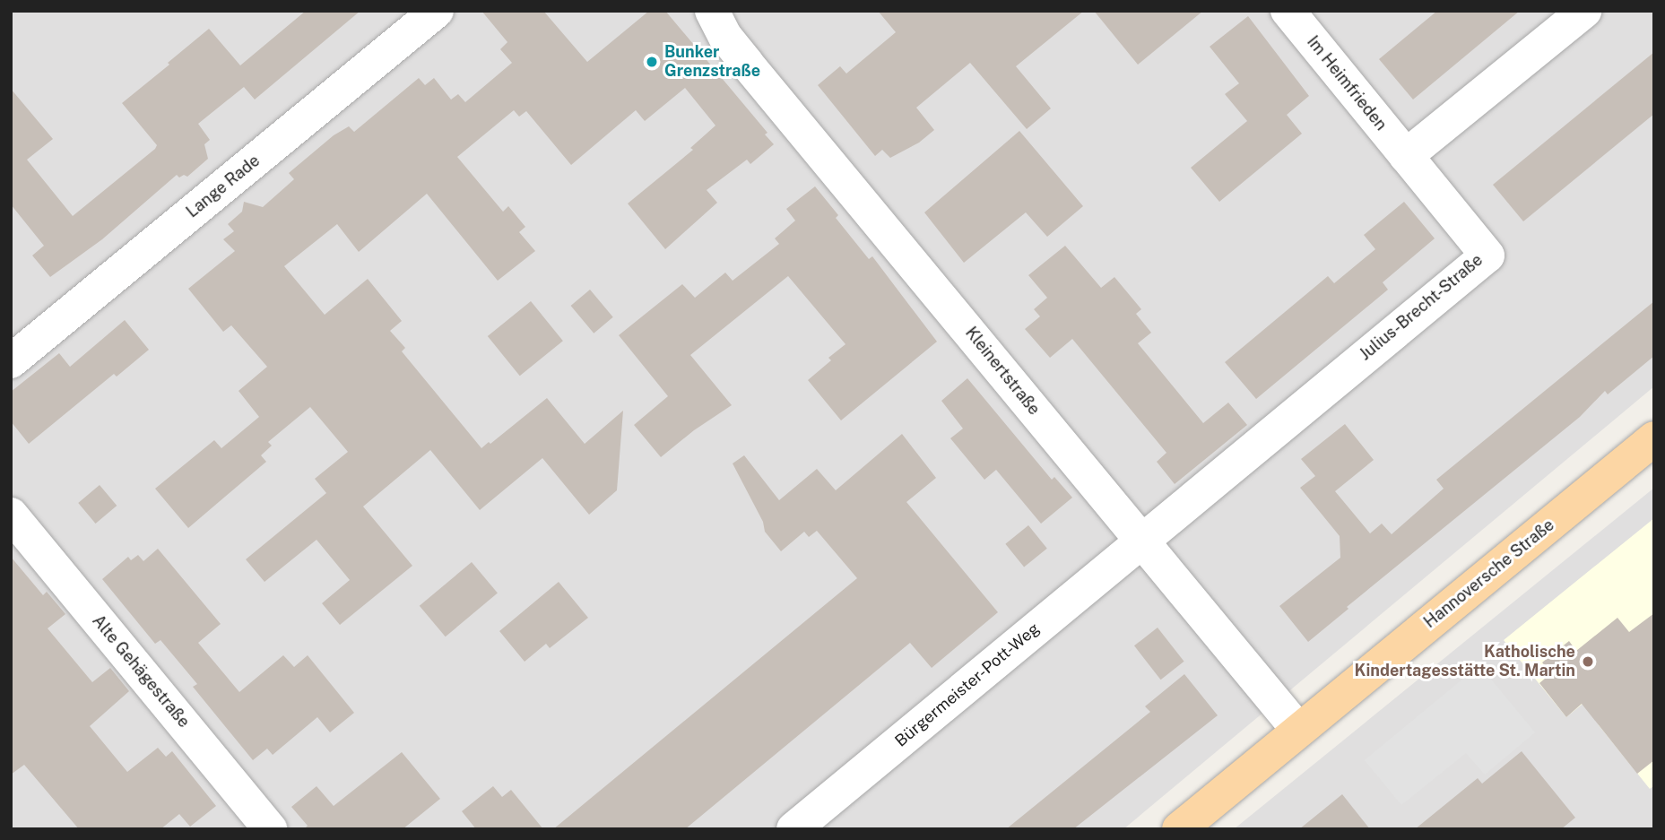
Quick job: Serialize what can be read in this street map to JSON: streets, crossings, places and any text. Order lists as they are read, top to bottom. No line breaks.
{"streets":{"main road":["Hannoversche Straße"],"street":["Im Heimfrieden","Lange Rade","Julius-Brecht-Straße","Kleinertstraße","Alte Gehägestraße","Bürgermeister-Pott-Weg"]},"crossings":[["Im Heimfrieden","Julius-Brecht-Straße"],["Julius-Brecht-Straße","Kleinertstraße"],["Julius-Brecht-Straße","Bürgermeister-Pott-Weg"],["Kleinertstraße","Hannoversche Straße"],["Kleinertstraße","Bürgermeister-Pott-Weg"]],"places":["Bunker Grenzstraße","Katholische Kindertagesstätte St. Martin"]}
